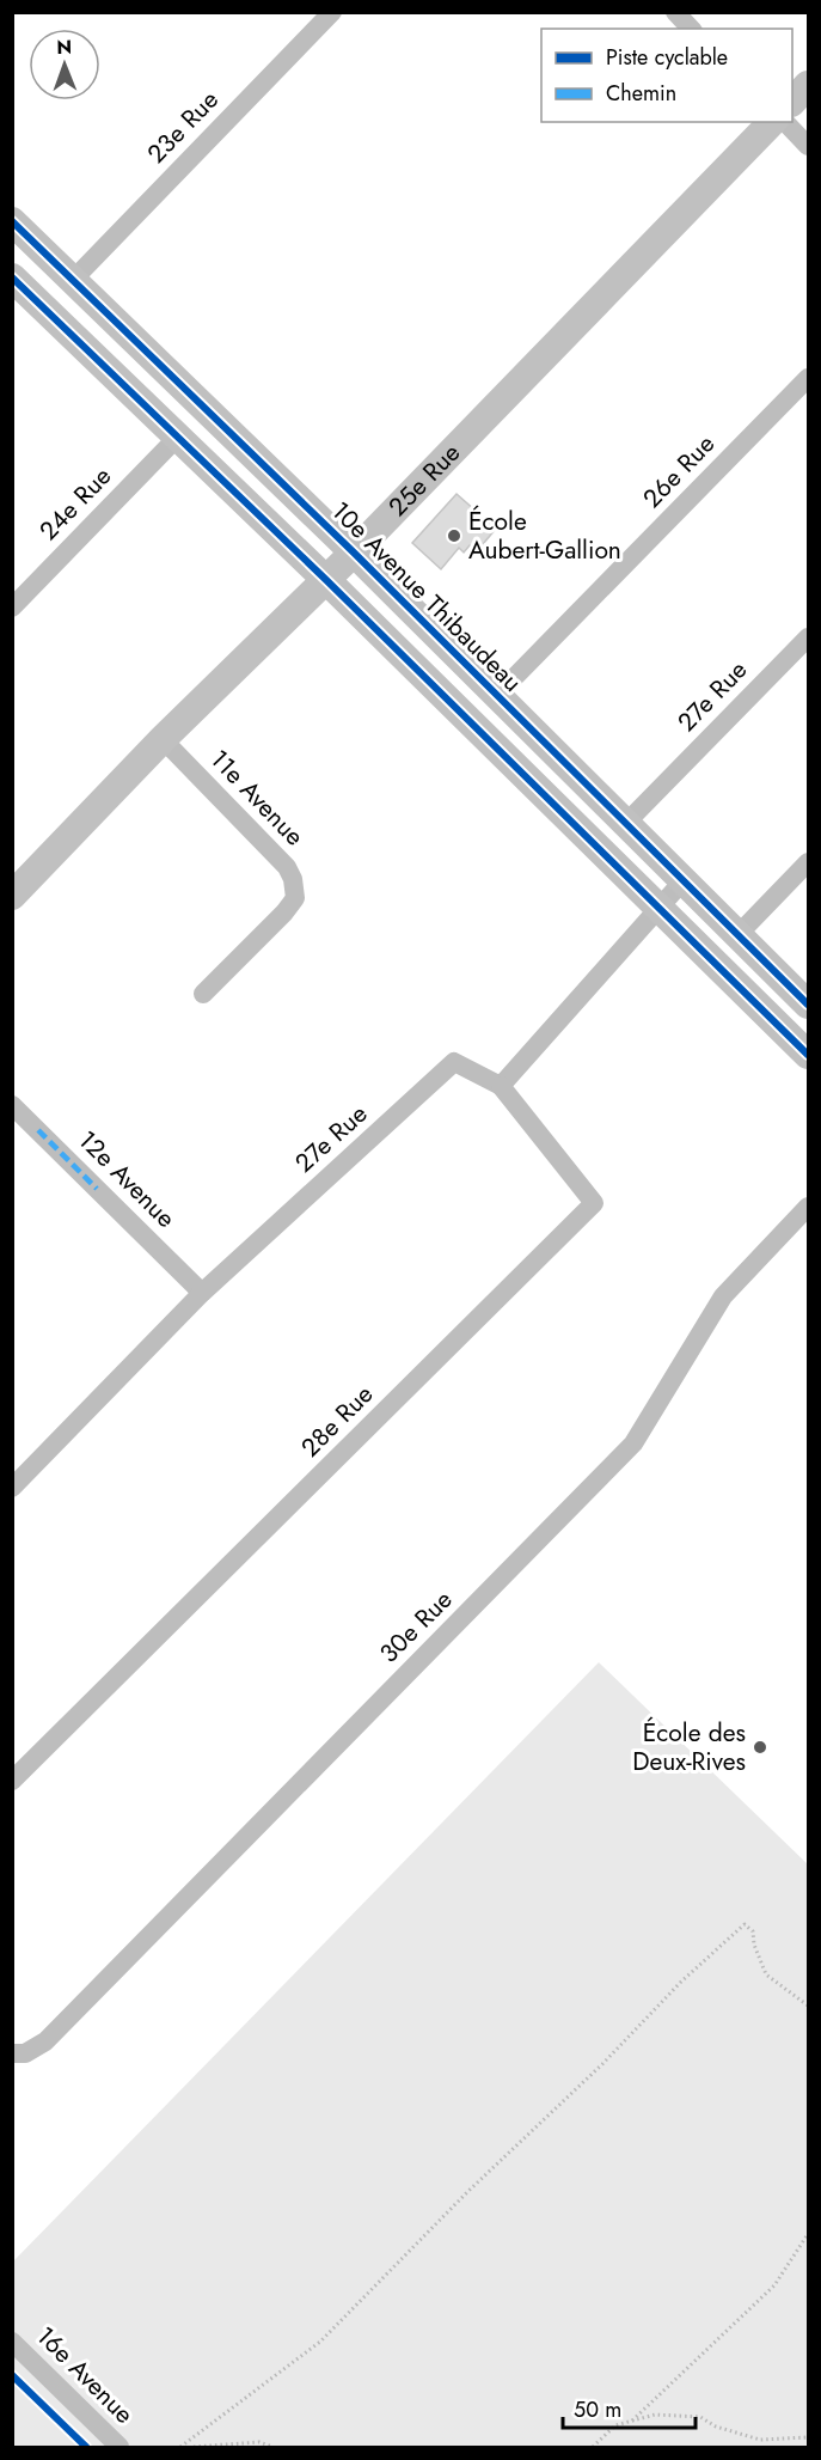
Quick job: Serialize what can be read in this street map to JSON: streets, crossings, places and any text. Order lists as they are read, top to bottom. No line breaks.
{"streets":{"street":["23e Rue","26e Rue","25e Rue","24e Rue","10e Avenue Thibaudeau","27e Rue","11e Avenue","12e Avenue","28e Rue","30e Rue","16e Avenue"]},"crossings":[["23e Rue","10e Avenue Thibaudeau"],["26e Rue","10e Avenue Thibaudeau"],["25e Rue","10e Avenue Thibaudeau"],["25e Rue","11e Avenue"],["10e Avenue Thibaudeau","27e Rue"],["27e Rue","12e Avenue"],["27e Rue","28e Rue"]],"places":["École Aubert-Gallion","École des Deux-Rives"],"legend":["Piste cyclable","Chemin"],"scale_bar":"50 m","north":"top"}
